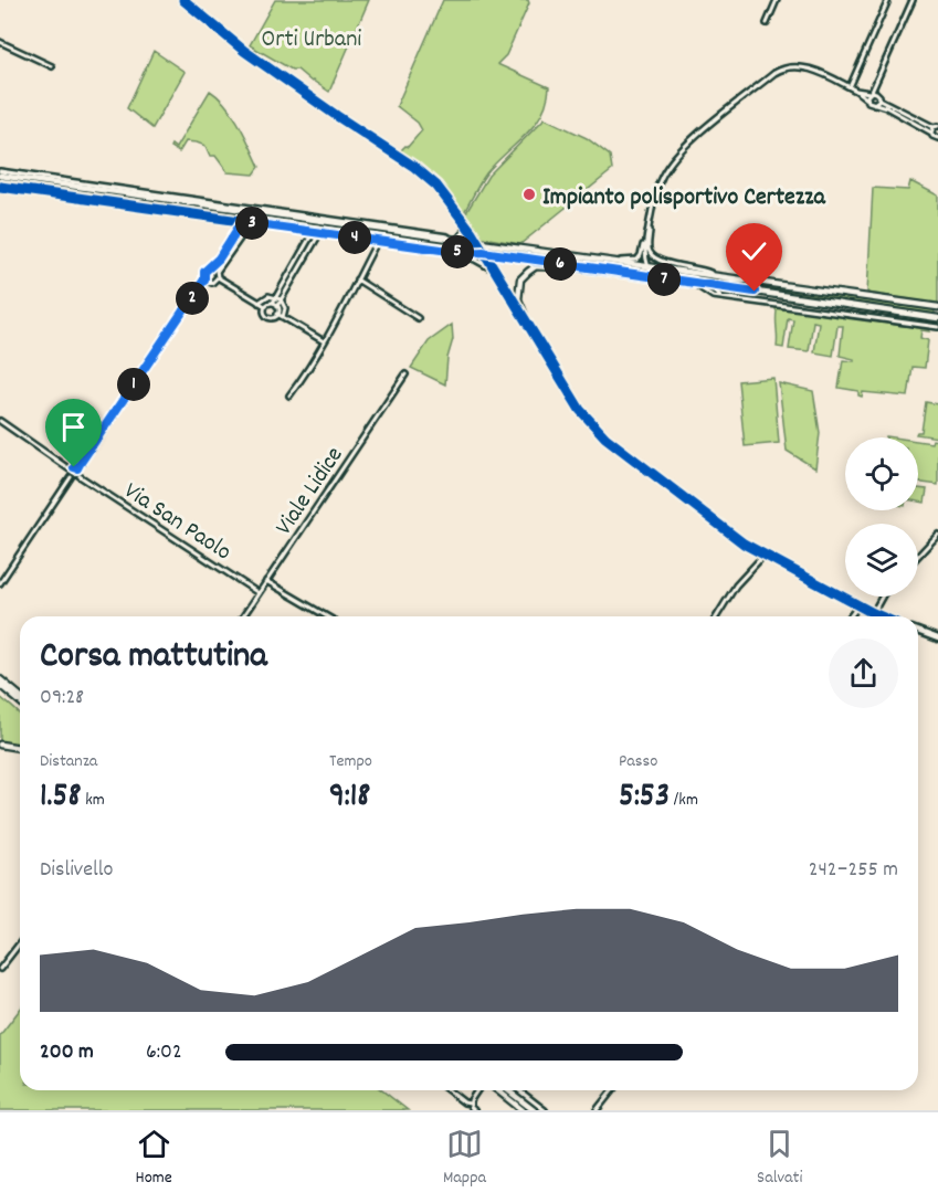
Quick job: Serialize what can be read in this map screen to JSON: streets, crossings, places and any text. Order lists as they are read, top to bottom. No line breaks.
{"streets":{"street":["Viale Lidice","Via San Paolo"]},"crossings":[["Viale Lidice","Via San Paolo"]],"parks":["Orti Urbani"],"places":["Impianto polisportivo Certezza"],"page":{"pins":["3","4","5","6","7","2","1"],"heading":["Corsa mattutina","09:28"],"stats":[["Distanza","1.58 km"],["Tempo","9:18"],["Passo","5:53 /km"]],"chart":["Dislivello","242–255 m"],"list":[{"name":"200 m","note":"6:02"}],"tabs":["Home","Mappa","Salvati"]}}
